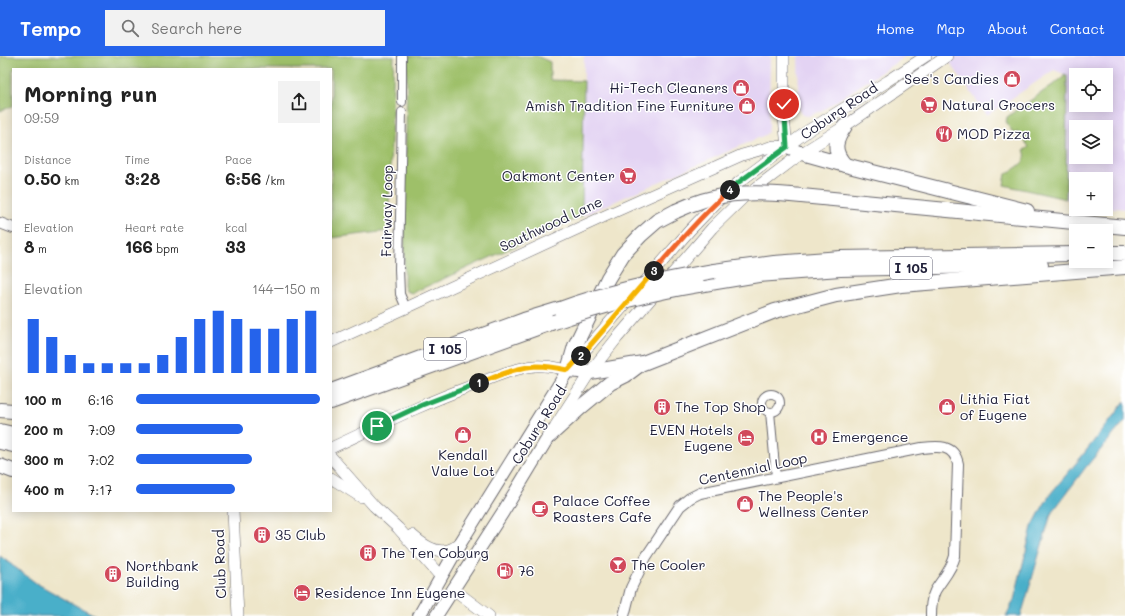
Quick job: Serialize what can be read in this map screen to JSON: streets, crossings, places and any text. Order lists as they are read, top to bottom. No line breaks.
{"streets":{"highway":["I 105"],"main road":["Coburg Road","Southwood Lane","Club Road"],"street":["Fairway Loop","Centennial Loop"]},"crossings":[["Coburg Road","Southwood Lane"],["Fairway Loop","Southwood Lane"]],"places":{"shop":["See's Candies","Hi-Tech Cleaners","Amish Tradition Fine Furniture","Lithia Fiat of Eugene","Kendall Value Lot","The People's Wellness Center"],"supermarket":["Natural Grocers","Oakmont Center"],"restaurant":["MOD Pizza"],"building":["The Top Shop","35 Club","The Ten Coburg","Northbank Building"],"hospital":["Emergence"],"hotel":["EVEN Hotels Eugene","Residence Inn Eugene"],"cafe":["Palace Coffee Roasters Cafe"],"bar":["The Cooler"],"fuel station":["76"]},"page":{"header":"Tempo","search":"Search here","nav":["Home","Map","About","Contact"],"map_buttons":["+","−"],"heading":["Morning run","09:59"],"stats":[["Distance","0.50 km"],["Time","3:28"],["Pace","6:56 /km"],["Elevation","8 m"],["Heart rate","166 bpm"],["kcal","33"]],"pins":["4","3","2","1"],"chart":["Elevation","144–150 m"],"list":[{"name":"100 m","note":"6:16"},{"name":"200 m","note":"7:09"},{"name":"300 m","note":"7:02"},{"name":"400 m","note":"7:17"}]}}
